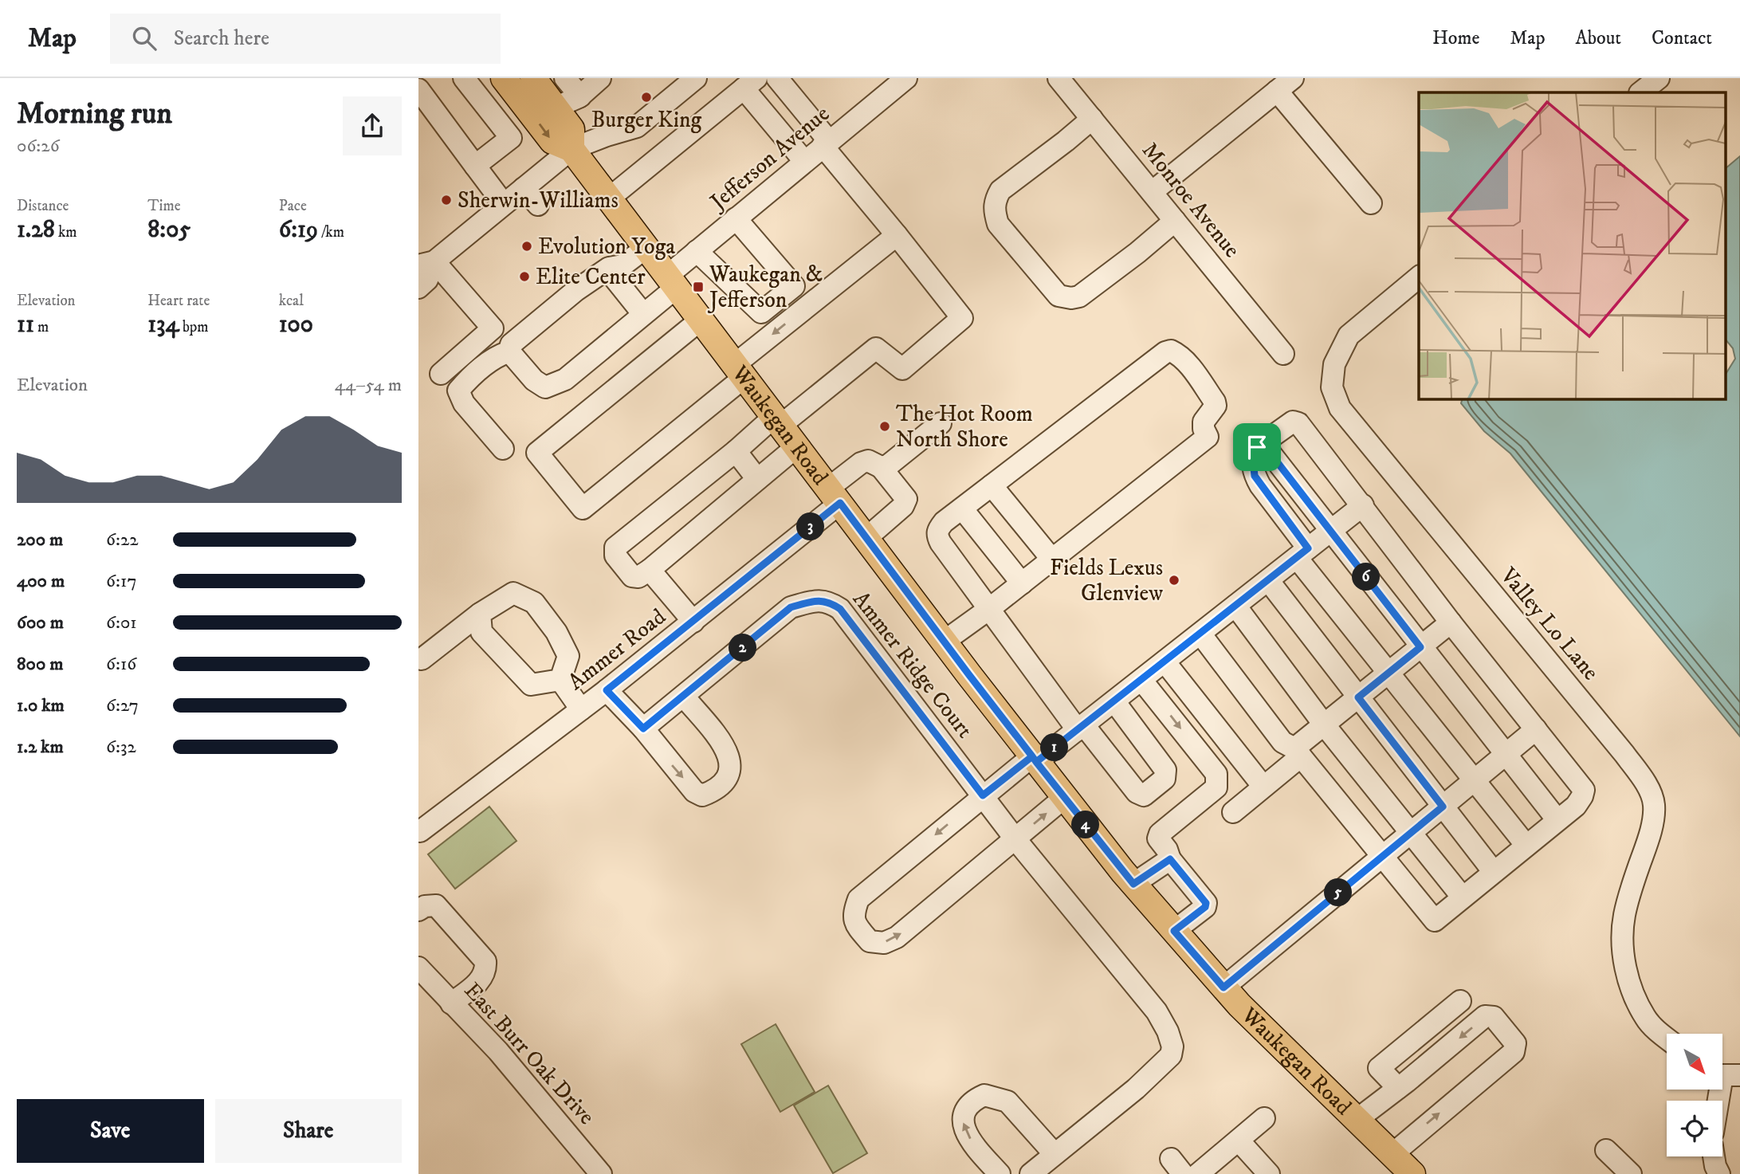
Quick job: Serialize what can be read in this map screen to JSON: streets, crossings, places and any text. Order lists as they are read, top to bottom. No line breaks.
{"streets":{"main road":["Waukegan Road"],"street":["Jefferson Avenue","Monroe Avenue","Valley Lo Lane","Ammer Road","Ammer Ridge Court","East Burr Oak Drive"]},"crossings":[["Jefferson Avenue","Waukegan Road"],["Waukegan Road","Ammer Road"]],"places":{"other":["Burger King","Sherwin-Williams","Evolution Yoga","Elite Center","The Hot Room North Shore","Fields Lexus Glenview"],"transit":["Waukegan & Jefferson"]},"north":"bottom right","page":{"header":"Map","search":"Search here","nav":["Home","Map","About","Contact"],"heading":["Morning run","06:26"],"stats":[["Distance","1.28 km"],["Time","8:05"],["Pace","6:19 /km"],["Elevation","11 m"],["Heart rate","134 bpm"],["kcal","100"]],"chart":["Elevation","44–54 m"],"pins":["3","6","2","1","4","5"],"list":[{"name":"200 m","note":"6:22"},{"name":"400 m","note":"6:17"},{"name":"600 m","note":"6:01"},{"name":"800 m","note":"6:16"},{"name":"1.0 km","note":"6:27"},{"name":"1.2 km","note":"6:32"}],"buttons":["Save","Share"]}}
